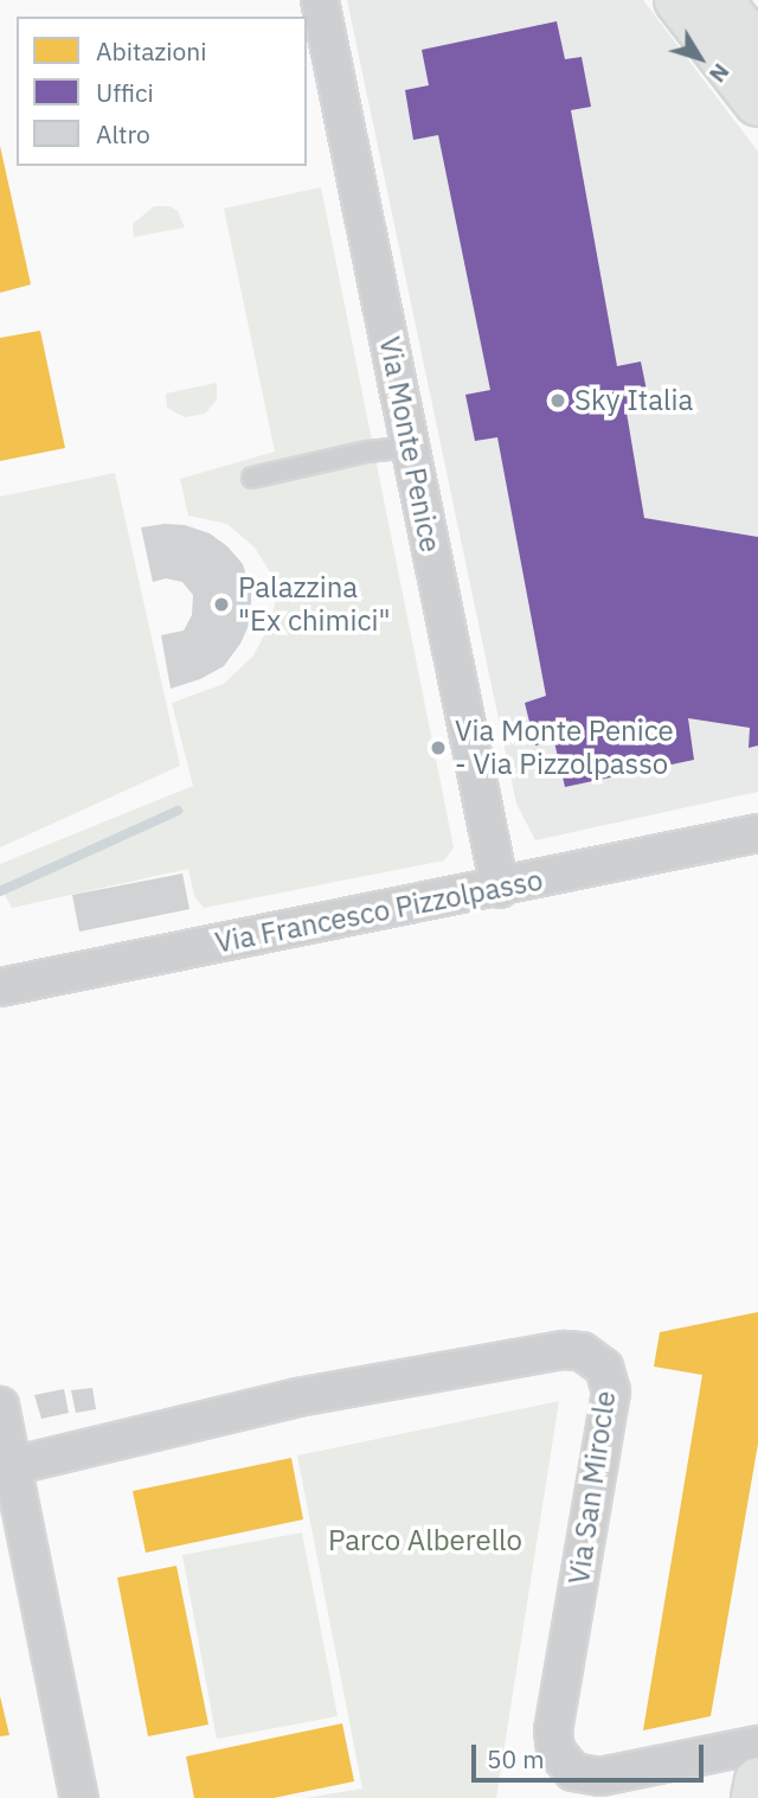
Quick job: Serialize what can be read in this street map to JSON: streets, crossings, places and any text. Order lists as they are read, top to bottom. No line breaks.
{"streets":{"street":["Via Monte Penice","Via Francesco Pizzolpasso","Via San Mirocle"]},"crossings":[["Via Monte Penice","Via Francesco Pizzolpasso"]],"parks":["Parco Alberello"],"places":["Sky Italia","Palazzina \"Ex chimici\"","Via Monte Penice - Via Pizzolpasso"],"legend":["Abitazioni","Uffici","Altro"],"scale_bar":"50 m","north":"bottom right"}
